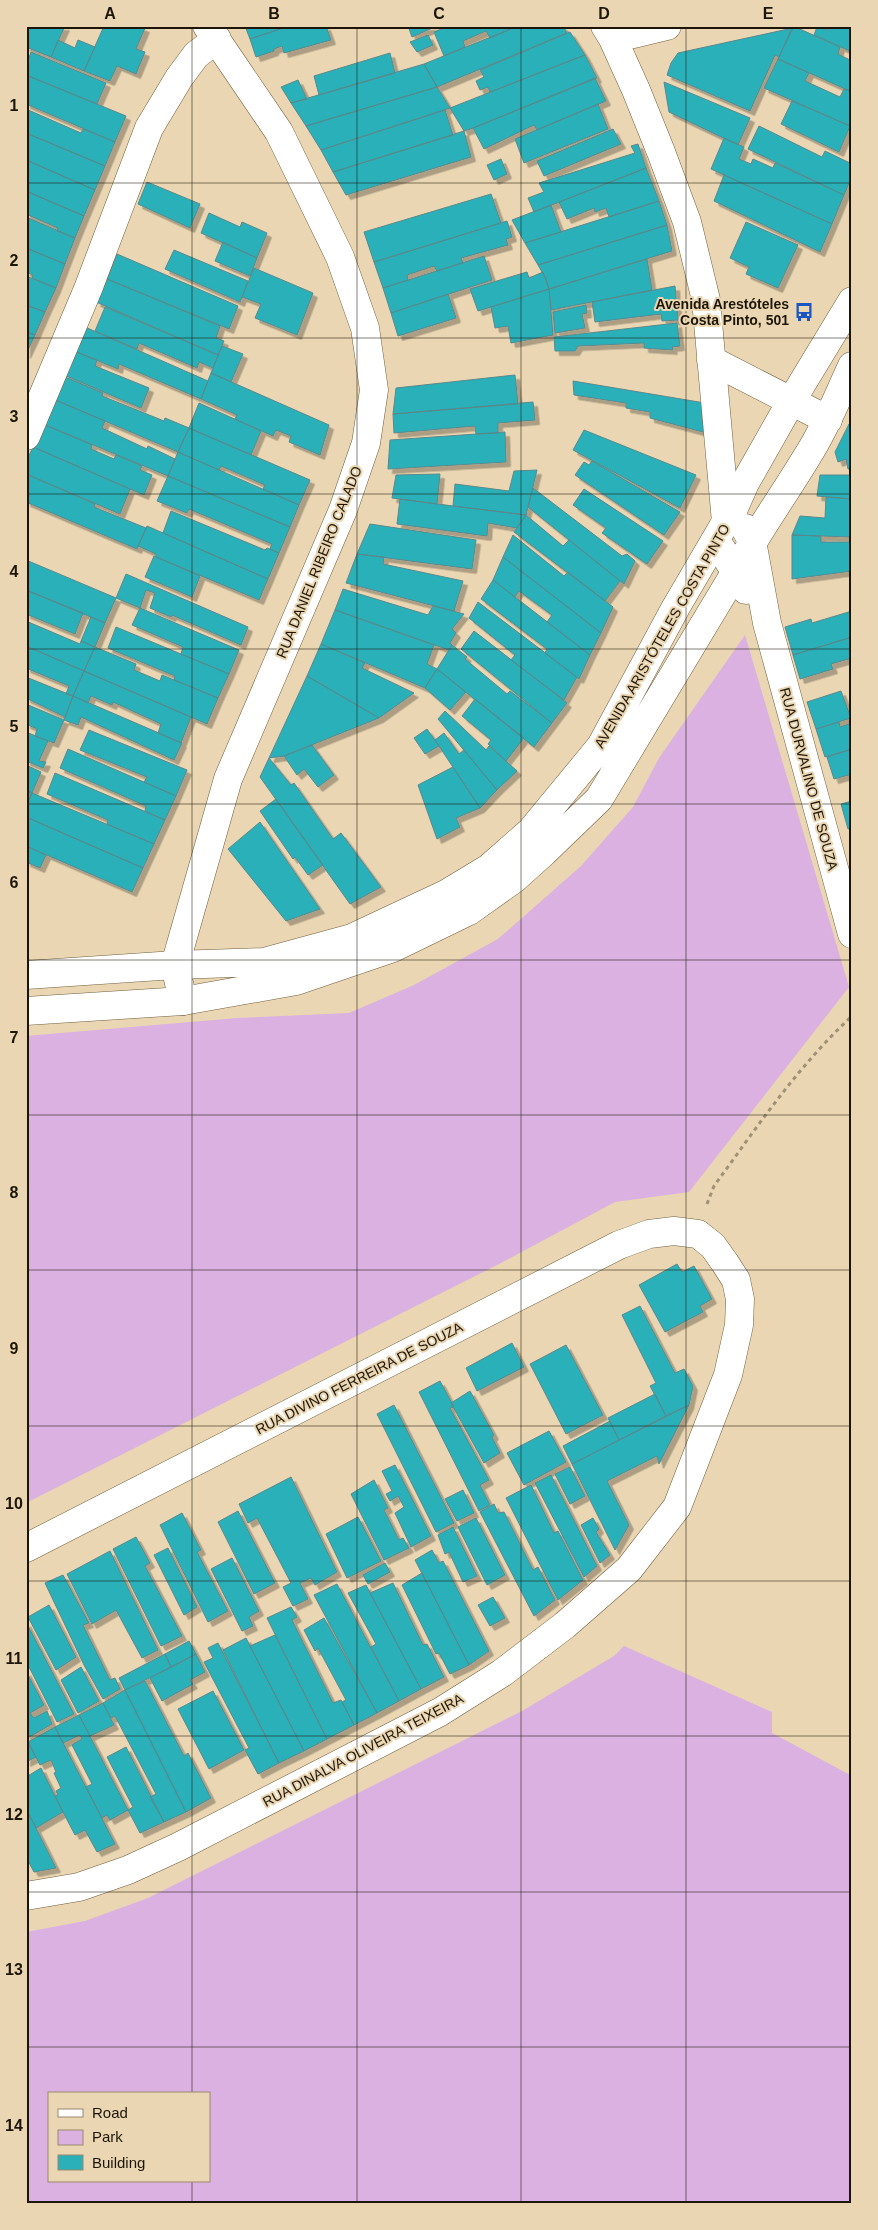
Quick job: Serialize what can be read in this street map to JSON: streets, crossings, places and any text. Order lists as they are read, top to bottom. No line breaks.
{"streets":{"street":["RUA DANIEL RIBEIRO CALADO","AVENIDA ARISTÓTELES COSTA PINTO","RUA DURVALINO DE SOUZA","RUA DIVINO FERREIRA DE SOUZA","RUA DINALVA OLIVEIRA TEIXEIRA"]},"crossings":[["RUA DANIEL RIBEIRO CALADO","AVENIDA ARISTÓTELES COSTA PINTO"],["AVENIDA ARISTÓTELES COSTA PINTO","RUA DURVALINO DE SOUZA"],["RUA DIVINO FERREIRA DE SOUZA","RUA DINALVA OLIVEIRA TEIXEIRA"]],"places":{"bus stop":["Avenida Arestóteles Costa Pinto, 501"]},"legend":["Road","Park","Building"],"grid":{"columns":["A","B","C","D","E"],"rows":["1","2","3","4","5","6","7","8","9","10","11","12","13","14"]}}
